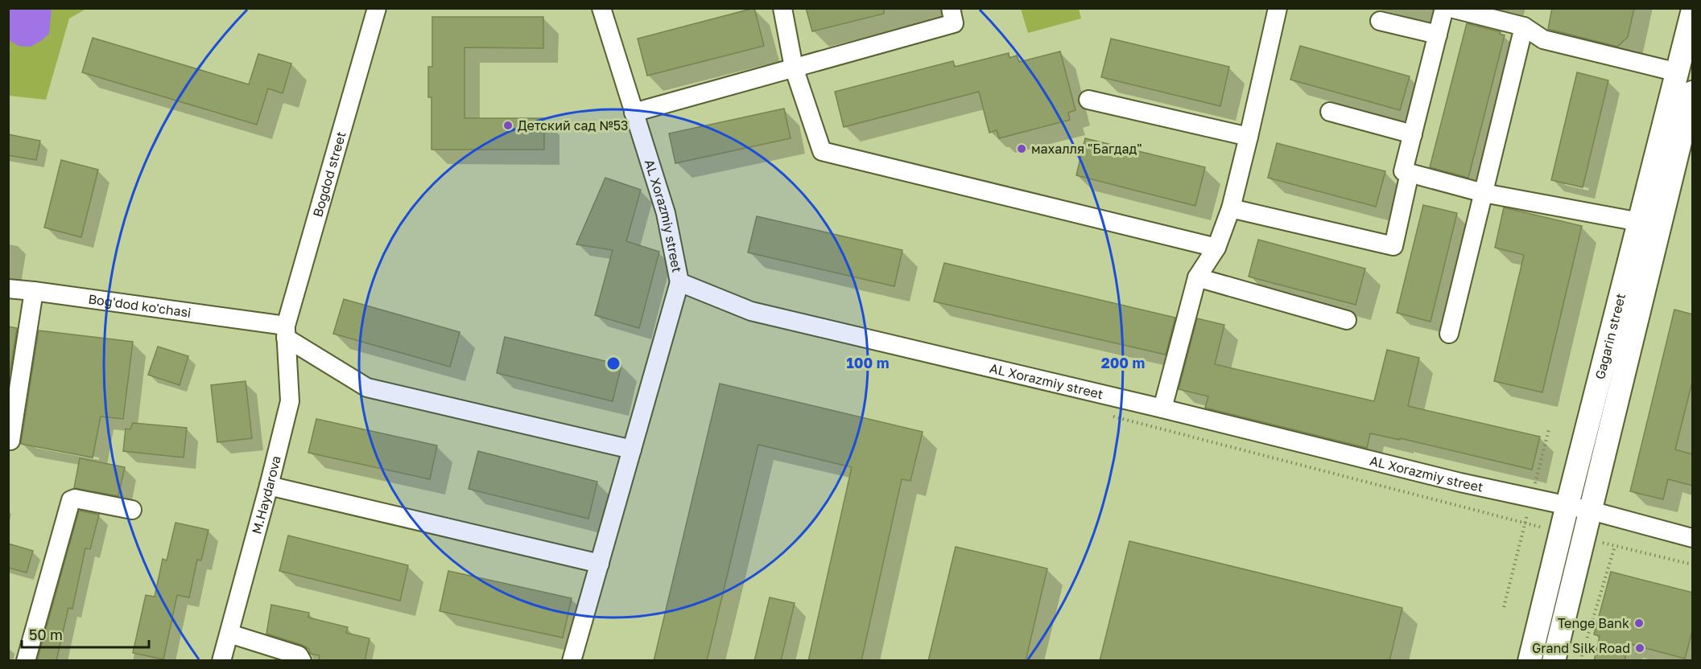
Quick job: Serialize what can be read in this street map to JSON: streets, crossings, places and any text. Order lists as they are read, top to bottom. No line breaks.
{"streets":{"main road":["Gagarin street"],"street":["Bogdod street","AL Xorazmiy street","Bog'dod ko'chasi","M.Haydarova"]},"crossings":[["Bogdod street","Bog'dod ko'chasi"],["Bogdod street","M.Haydarova"],["AL Xorazmiy street","Gagarin street"],["Bog'dod ko'chasi","M.Haydarova"]],"places":["Детский сад №53","махалля \"Багдад\"","Tenge Bank","Grand Silk Road"],"scale_bar":"50 m","rings":["100 m","200 m"]}
